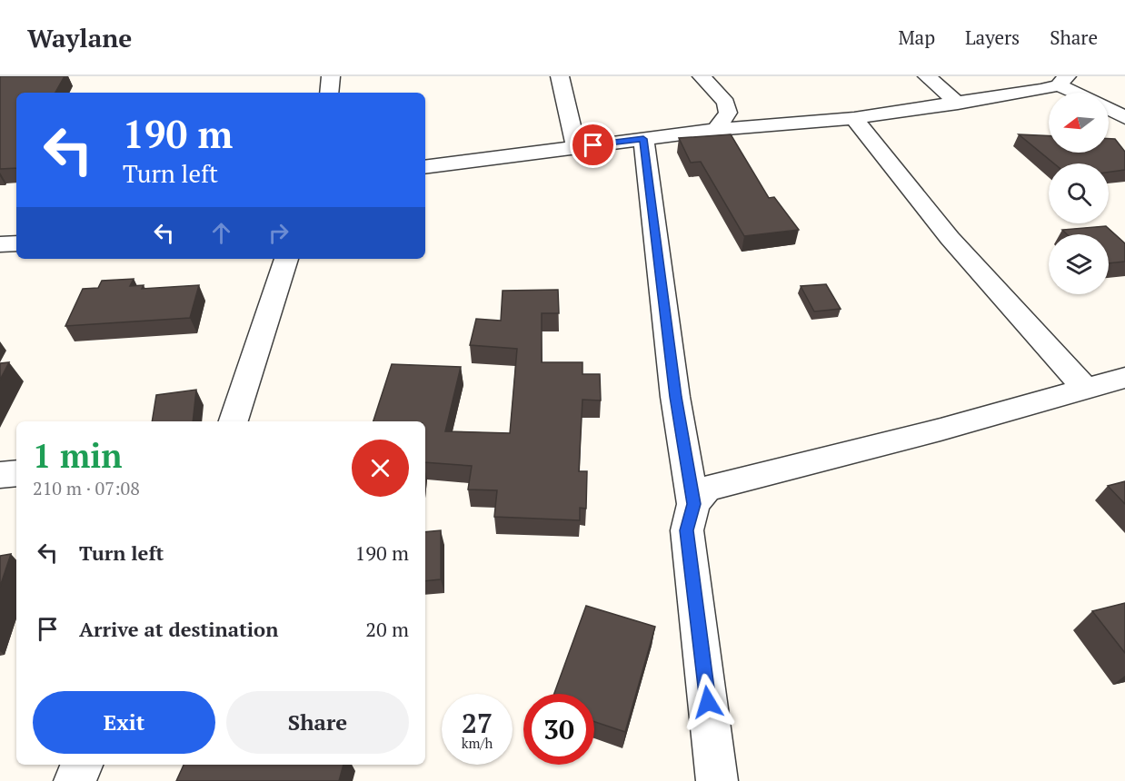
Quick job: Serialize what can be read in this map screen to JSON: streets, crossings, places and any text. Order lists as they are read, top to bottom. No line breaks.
{"north":"left","page":{"header":"Waylane","nav":["Map","Layers","Share"],"turn":["190 m","Turn left"],"heading":["1 min","210 m · 07:08"],"list":[{"name":"Turn left","value":"190 m"},{"name":"Arrive at destination","value":"20 m"}],"buttons":["Exit","Share"],"speed":"27 km/h","limit":"30"}}
